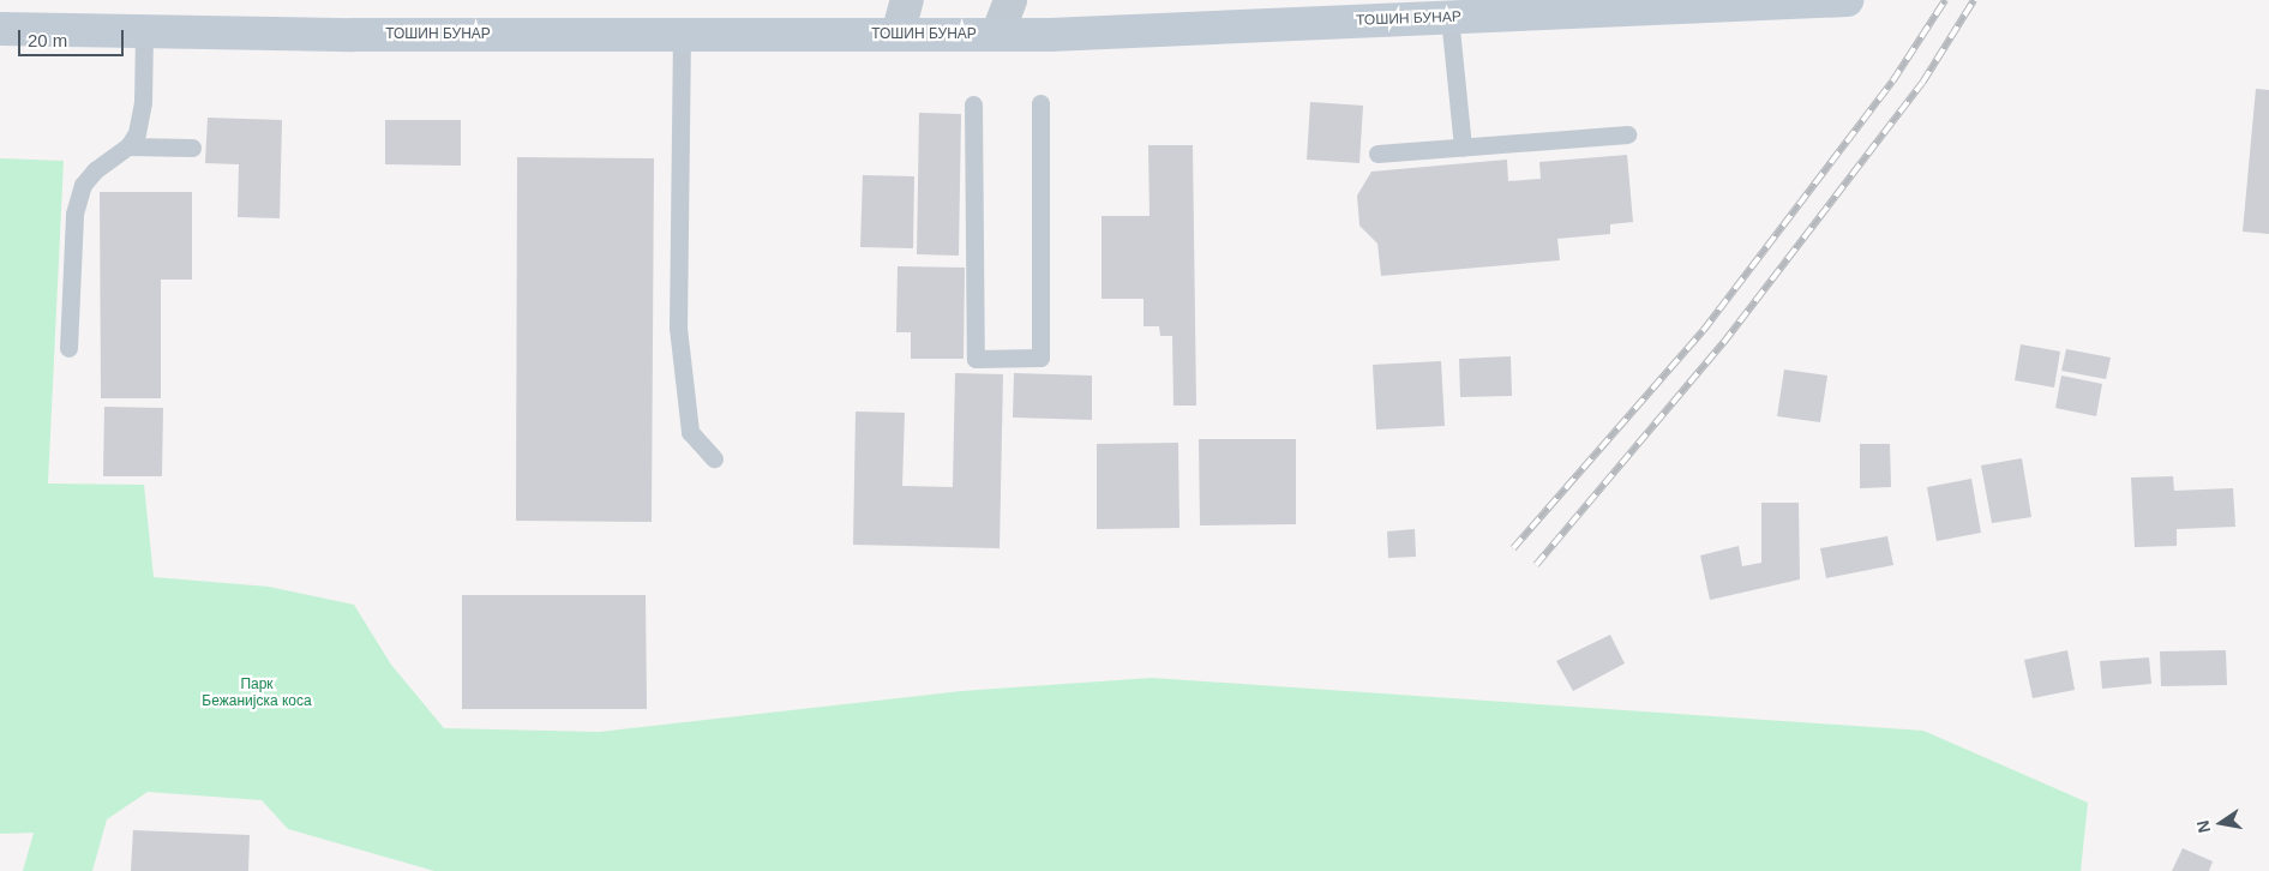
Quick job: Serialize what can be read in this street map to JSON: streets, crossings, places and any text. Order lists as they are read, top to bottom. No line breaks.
{"streets":{"main road":["ТОШИН БУНАР"]},"parks":["Парк Бежанијска коса"],"scale_bar":"20 m","north":"left"}
